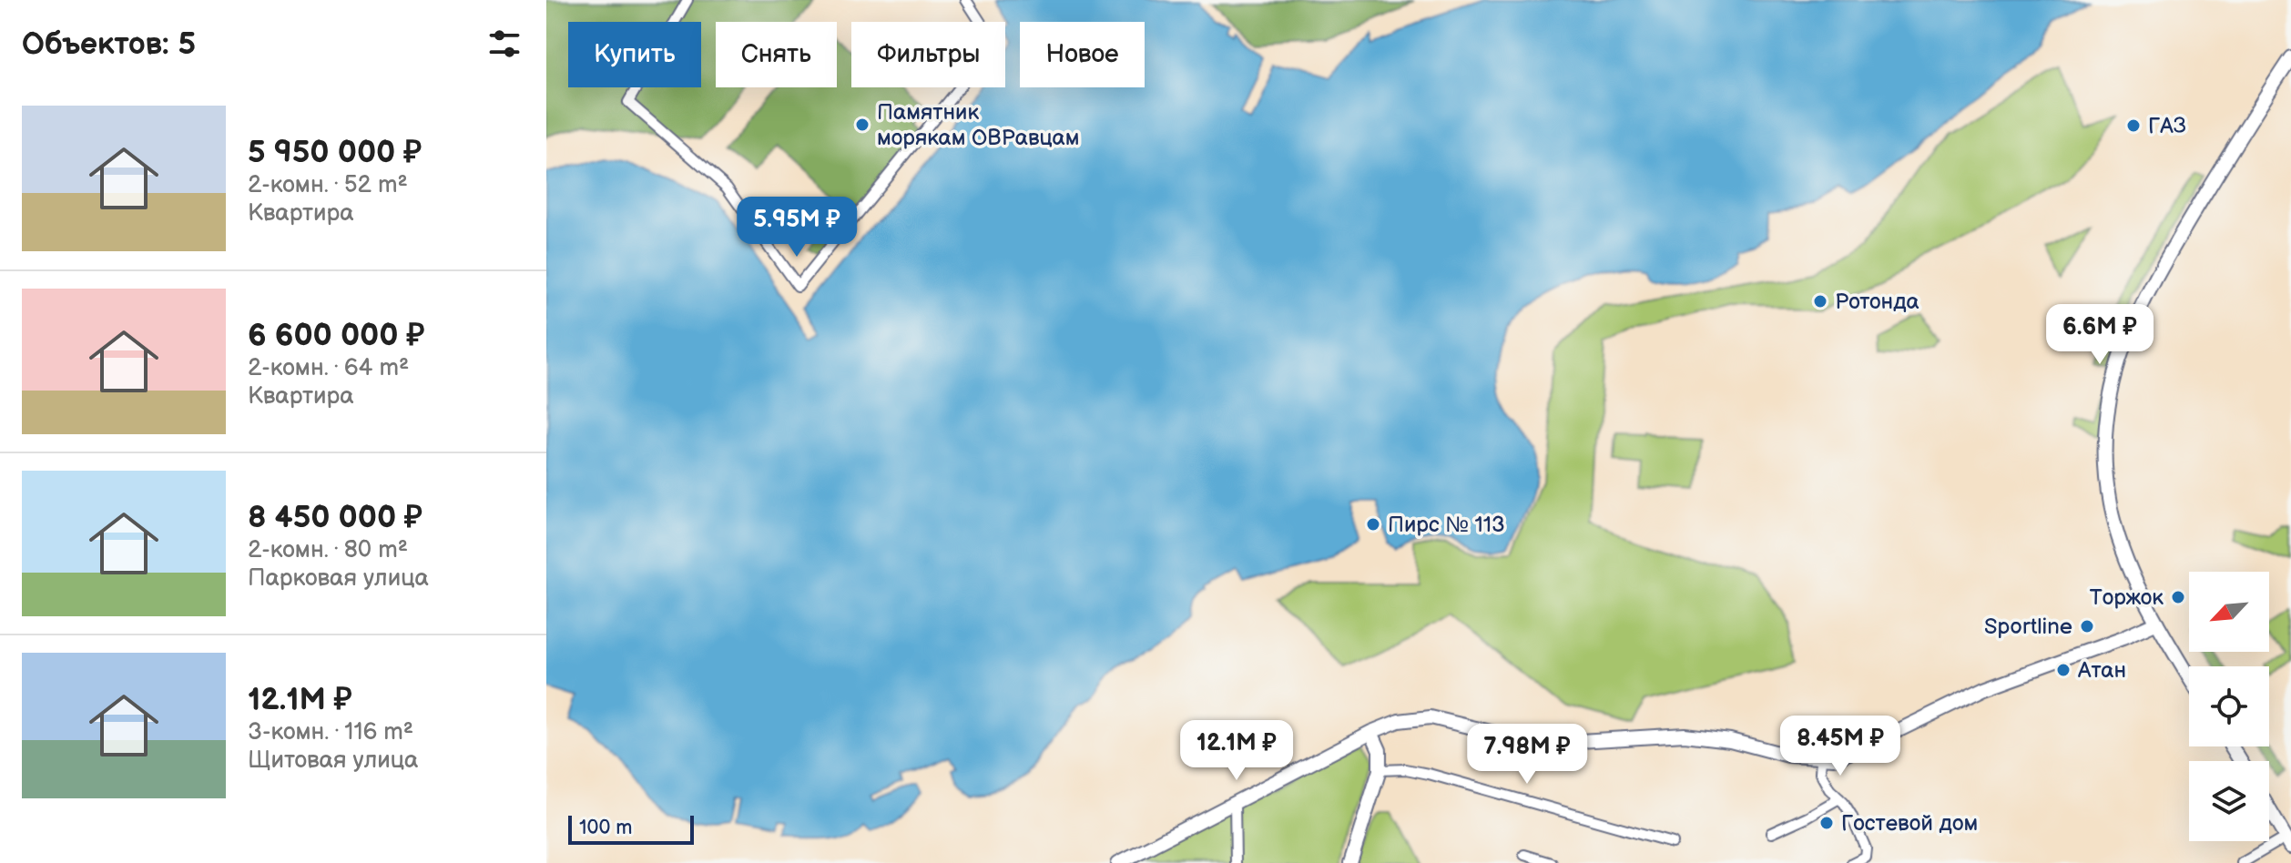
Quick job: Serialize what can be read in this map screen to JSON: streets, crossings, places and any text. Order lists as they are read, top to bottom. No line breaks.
{"places":["Памятник морякам ОВРавцам","ГАЗ","Ротонда","Пирс № 113","Торжок","Sportline","Атан","Гостевой дом"],"scale_bar":"100 m","north":"bottom left","page":{"heading":"Объектов: 5","chip":["Купить","Снять","Фильтры","Новое"],"list":[{"name":"5 950 000 ₽","note":"2-комн. · 52 m² · Квартира"},{"name":"6 600 000 ₽","note":"2-комн. · 64 m² · Квартира"},{"name":"8 450 000 ₽","note":"2-комн. · 80 m² · Парковая улица"},{"name":"12.1M ₽","note":"3-комн. · 116 m² · Щитовая улица"}],"price":["5.95M ₽","6.6M ₽","8.45M ₽","12.1M ₽","7.98M ₽"],"scale":"100 m"}}
